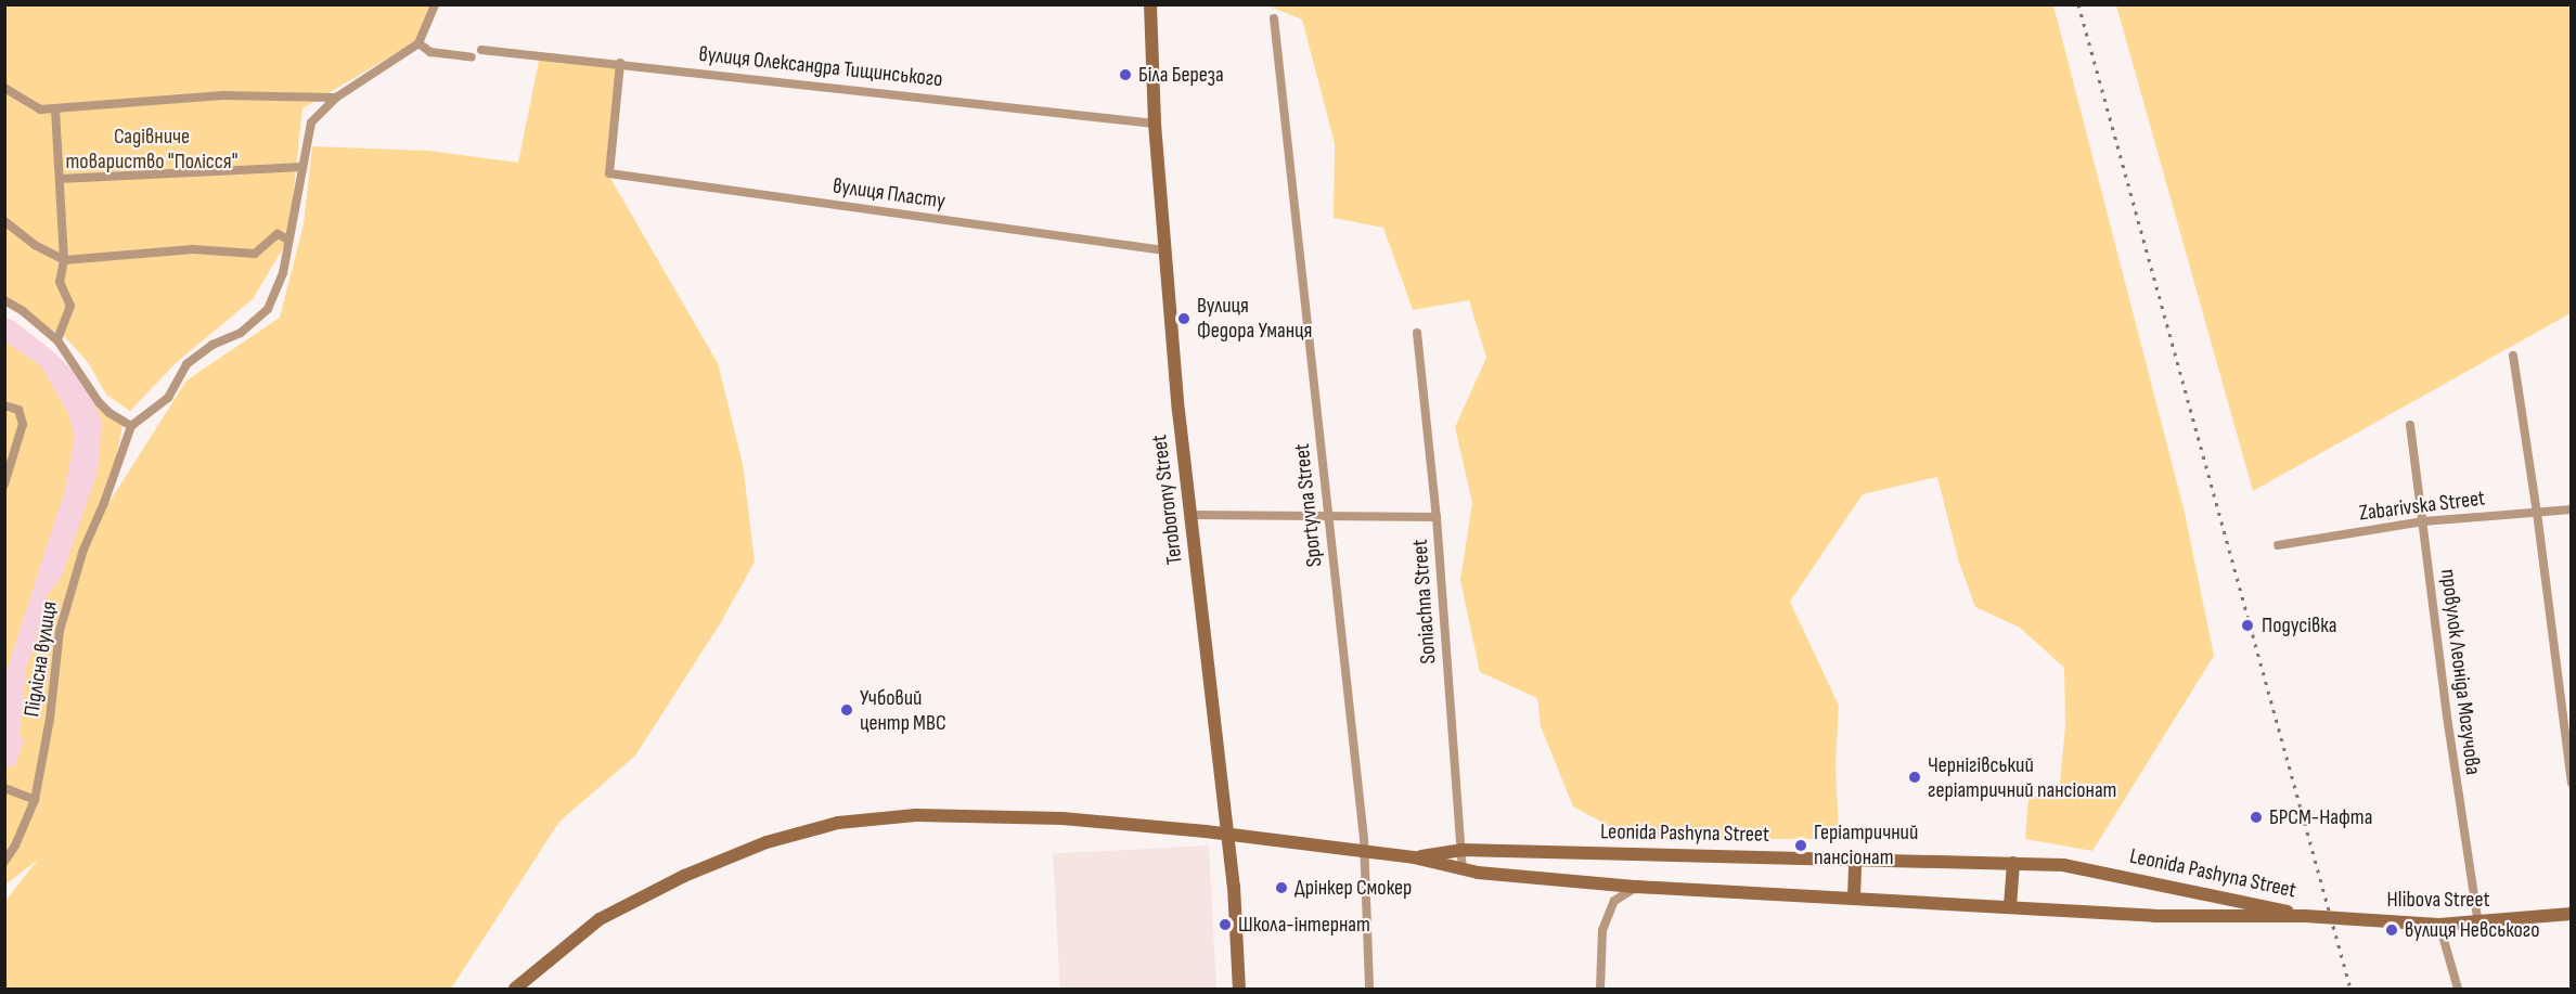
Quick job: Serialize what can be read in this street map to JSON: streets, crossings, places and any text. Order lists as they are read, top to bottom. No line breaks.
{"streets":{"main road":["Teroborony Street","Leonida Pashyna Street","Hlibova Street"],"street":["вулиця Олександра Тищинського","вулиця Пласту","Sportyvna Street","Zabarivska Street","Soniachna Street","Підлісна вулиця","провулок Леоніда Могучова"]},"crossings":[["вулиця Олександра Тищинського","вулиця Пласту"],["вулиця Олександра Тищинського","Teroborony Street"],["вулиця Пласту","Teroborony Street"],["Zabarivska Street","провулок Леоніда Могучова"],["Soniachna Street","Leonida Pashyna Street"],["провулок Леоніда Могучова","Hlibova Street"],["Leonida Pashyna Street","Hlibova Street"]],"parks":["Садівниче товариство \"Полісся\""],"places":["Біла Береза","Вулиця Федора Уманця","Подусівка","Учбовий центр МВС","Чернігівський геріатричний пансіонат","БРСМ-Нафта","Геріатричний пансіонат","Дрінкер Смокер","Школа-інтернат","вулиця Невського"]}
